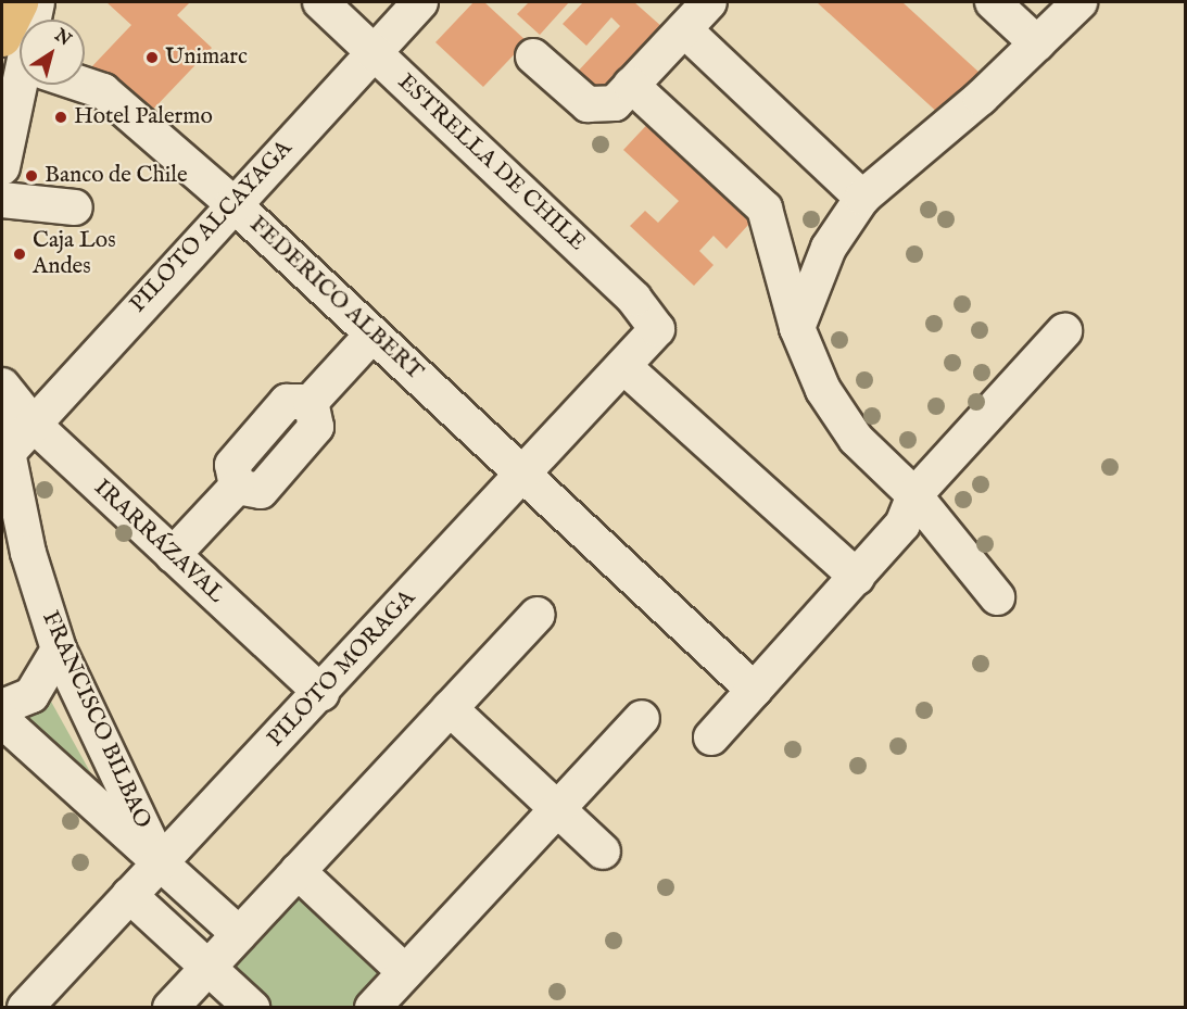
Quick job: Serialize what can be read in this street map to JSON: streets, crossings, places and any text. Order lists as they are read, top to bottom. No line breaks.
{"streets":{"street":["ESTRELLA DE CHILE","PILOTO ALCAYAGA","FEDERICO ALBERT","IRARRÁZAVAL","PILOTO MORAGA","FRANCISCO BILBAO"]},"crossings":[["ESTRELLA DE CHILE","PILOTO ALCAYAGA"],["ESTRELLA DE CHILE","PILOTO MORAGA"],["PILOTO ALCAYAGA","FEDERICO ALBERT"],["PILOTO ALCAYAGA","IRARRÁZAVAL"],["PILOTO ALCAYAGA","FRANCISCO BILBAO"],["FEDERICO ALBERT","PILOTO MORAGA"],["IRARRÁZAVAL","PILOTO MORAGA"],["IRARRÁZAVAL","FRANCISCO BILBAO"],["PILOTO MORAGA","FRANCISCO BILBAO"]],"places":["Unimarc","Hotel Palermo","Banco de Chile","Caja Los Andes"],"north":"top right"}
